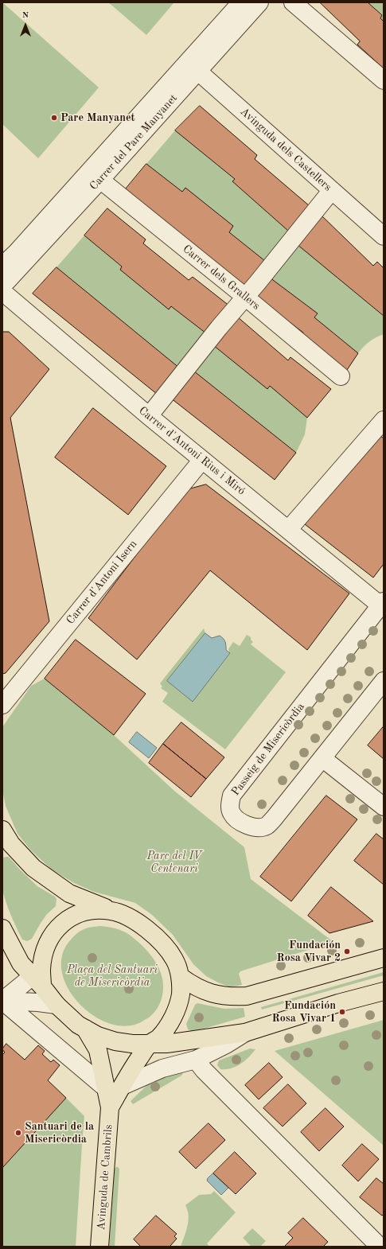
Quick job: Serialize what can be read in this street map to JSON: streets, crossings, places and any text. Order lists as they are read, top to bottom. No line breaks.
{"streets":{"main road":["Avinguda de Cambrils"],"street":["Carrer del Pare Manyanet","Avinguda dels Castellers","Carrer dels Grallers","Carrer d'Antoni Rius i Miró","Carrer d'Antoni Isern","Passeig de Misericòrdia"]},"crossings":[["Carrer del Pare Manyanet","Avinguda dels Castellers"],["Carrer del Pare Manyanet","Carrer dels Grallers"],["Carrer del Pare Manyanet","Carrer d'Antoni Rius i Miró"],["Carrer d'Antoni Rius i Miró","Carrer d'Antoni Isern"],["Carrer d'Antoni Rius i Miró","Passeig de Misericòrdia"]],"parks":["Parc del IV Centenari","Plaça del Santuari de Misericòrdia"],"places":["Pare Manyanet","Fundación Rosa Vivar 2","Fundación Rosa Vivar 1","Santuari de la Misericòrdia"],"north":"top"}
